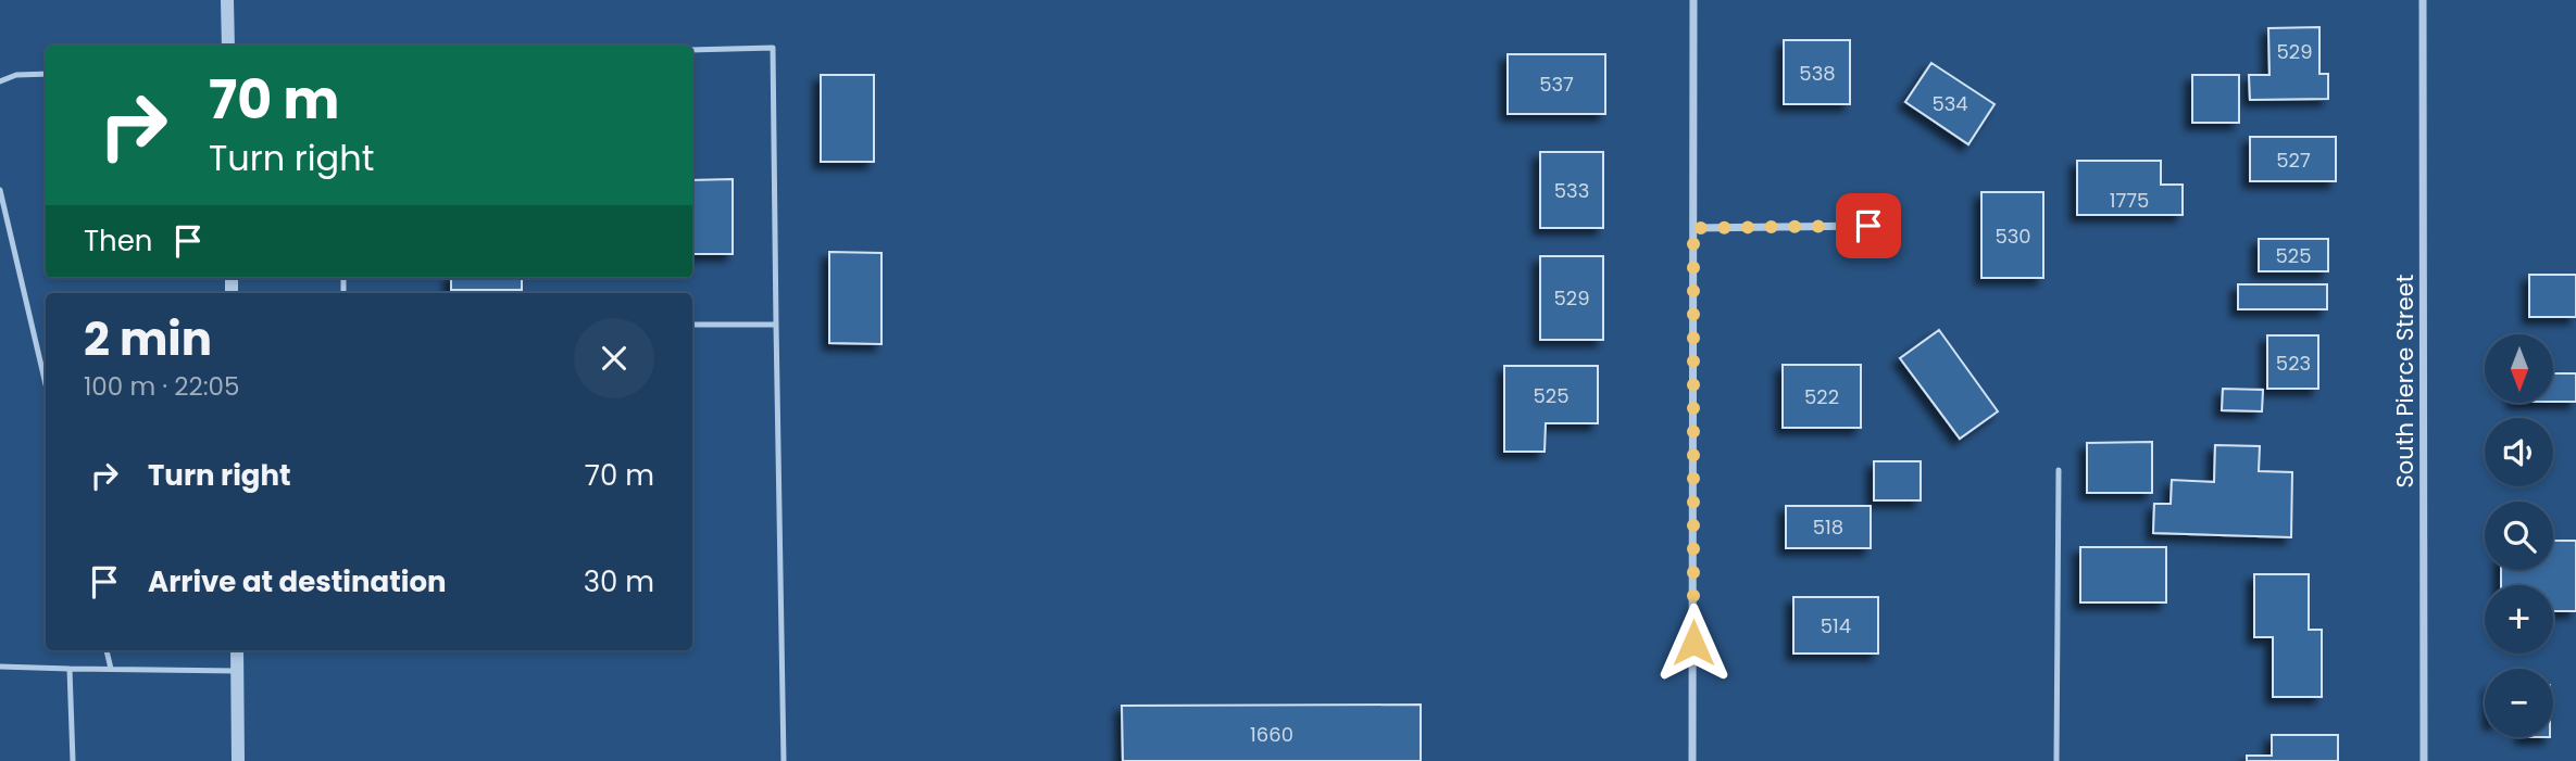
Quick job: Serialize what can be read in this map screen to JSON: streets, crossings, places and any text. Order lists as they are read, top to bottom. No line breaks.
{"streets":{"street":["South Pierce Street"]},"house_numbers":["529","538","537","534","527","533","1775","530","525","529","523","525","522","518","514","1660"],"north":"bottom","page":{"turn":["70 m","Turn right"],"then":"Then","heading":["2 min","100 m · 22:05"],"map_buttons":["+","−"],"list":[{"name":"Turn right","value":"70 m"},{"name":"Arrive at destination","value":"30 m"}]}}
